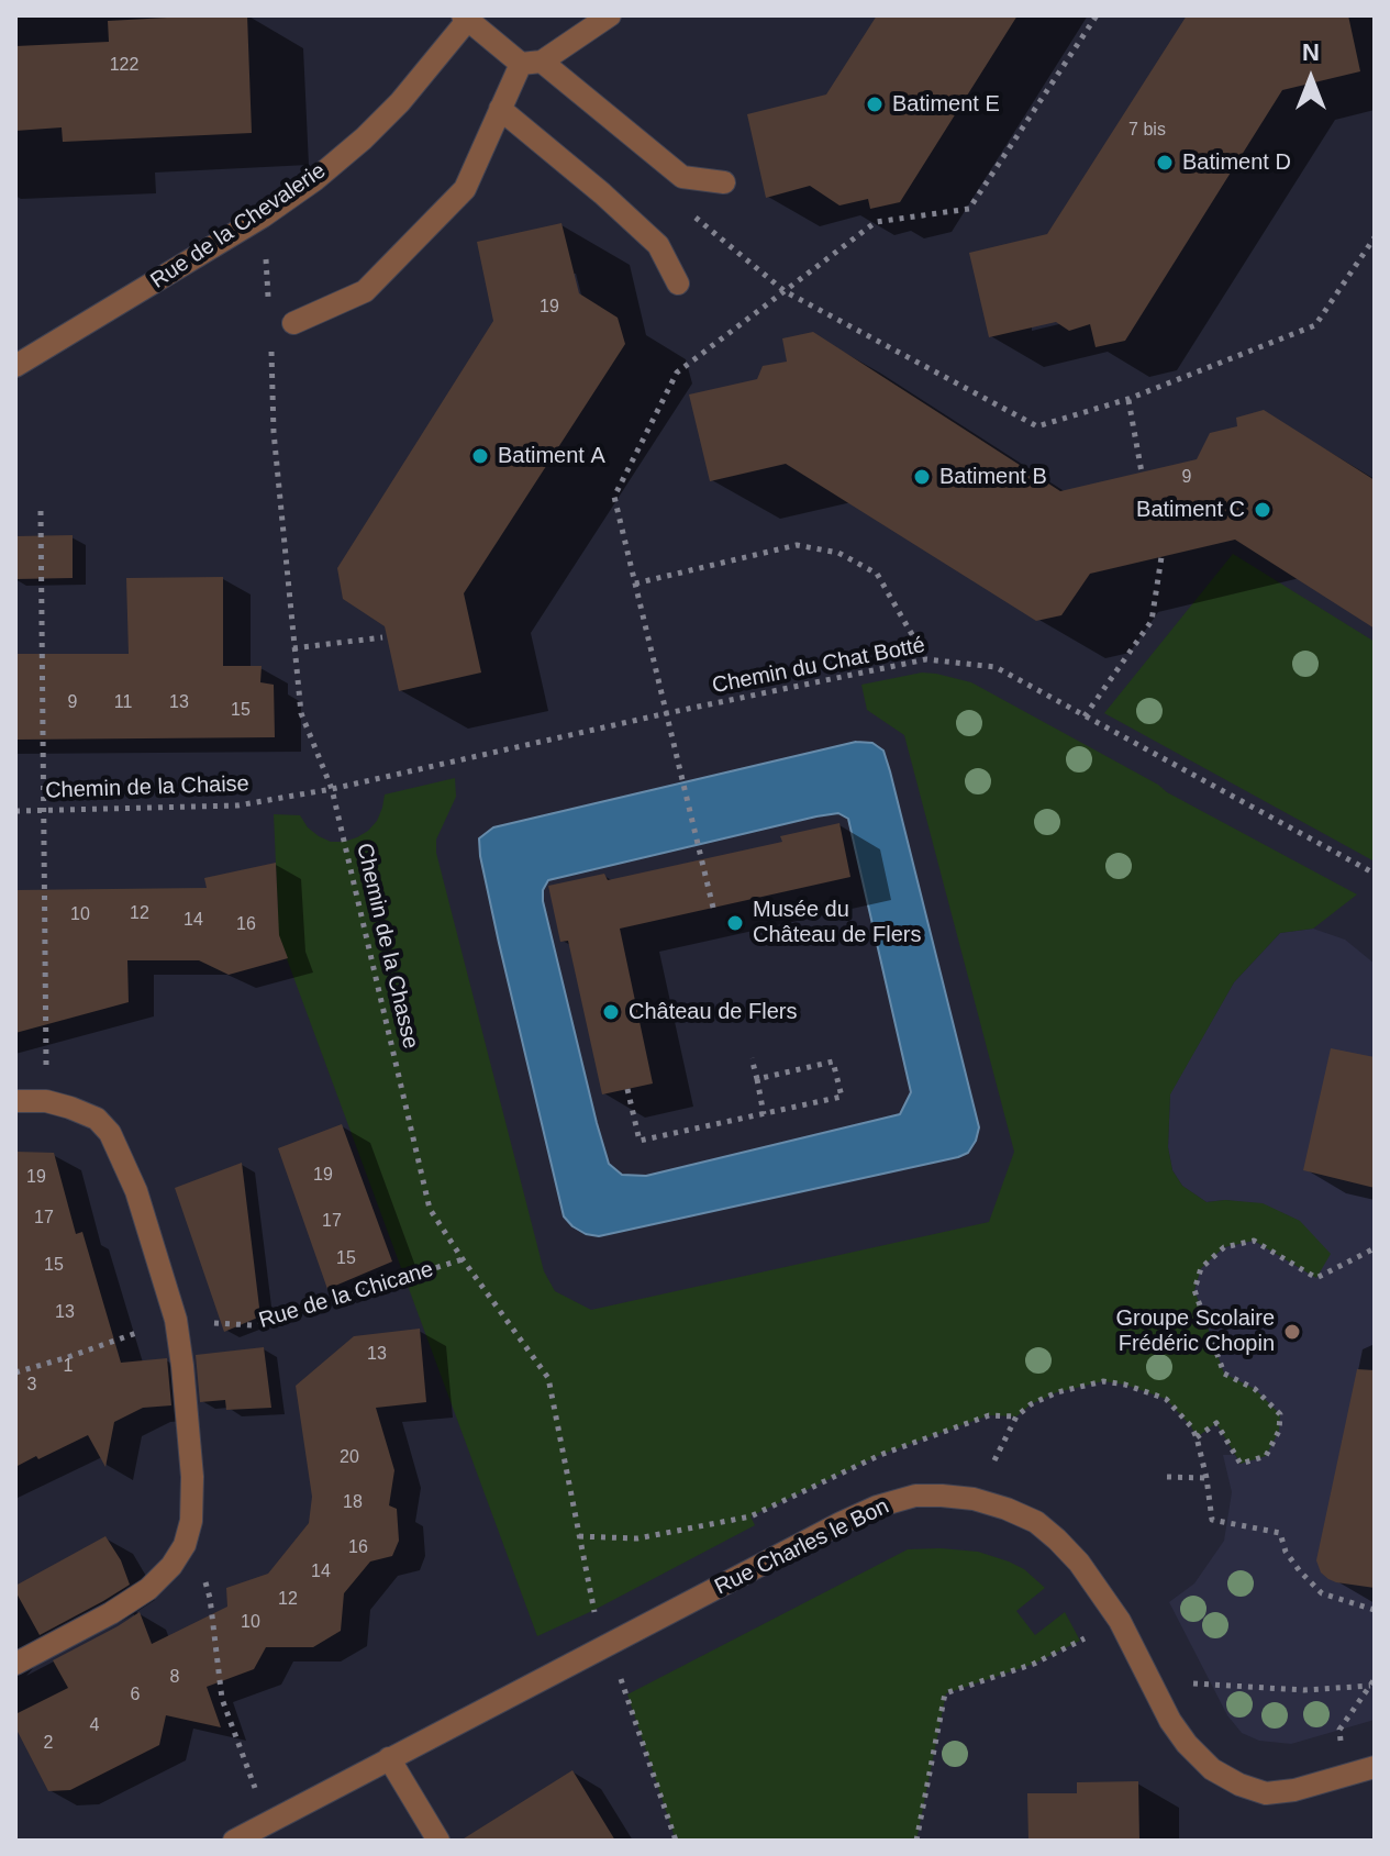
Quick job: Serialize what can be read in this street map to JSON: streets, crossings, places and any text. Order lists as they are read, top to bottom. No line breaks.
{"streets":{"street":["Rue de la Chevalerie","Rue Charles le Bon"],"path":["Chemin du Chat Botté","Chemin de la Chaise","Chemin de la Chasse","Rue de la Chicane"]},"crossings":[["Chemin du Chat Botté","Chemin de la Chaise"],["Chemin du Chat Botté","Chemin de la Chasse"],["Chemin de la Chaise","Chemin de la Chasse"],["Chemin de la Chasse","Rue de la Chicane"],["Chemin de la Chasse","Rue Charles le Bon"]],"places":["Batiment E","Batiment D","Batiment A","Batiment B","Batiment C","Musée du Château de Flers","Château de Flers","Groupe Scolaire Frédéric Chopin"],"house_numbers":["122","7 bis","19","9","9","11","13","15","12","10","14","16","19","19","17","17","15","15","13","13","1","3","20","18","16","14","12","10","8","6","4","2"],"north":"top"}
